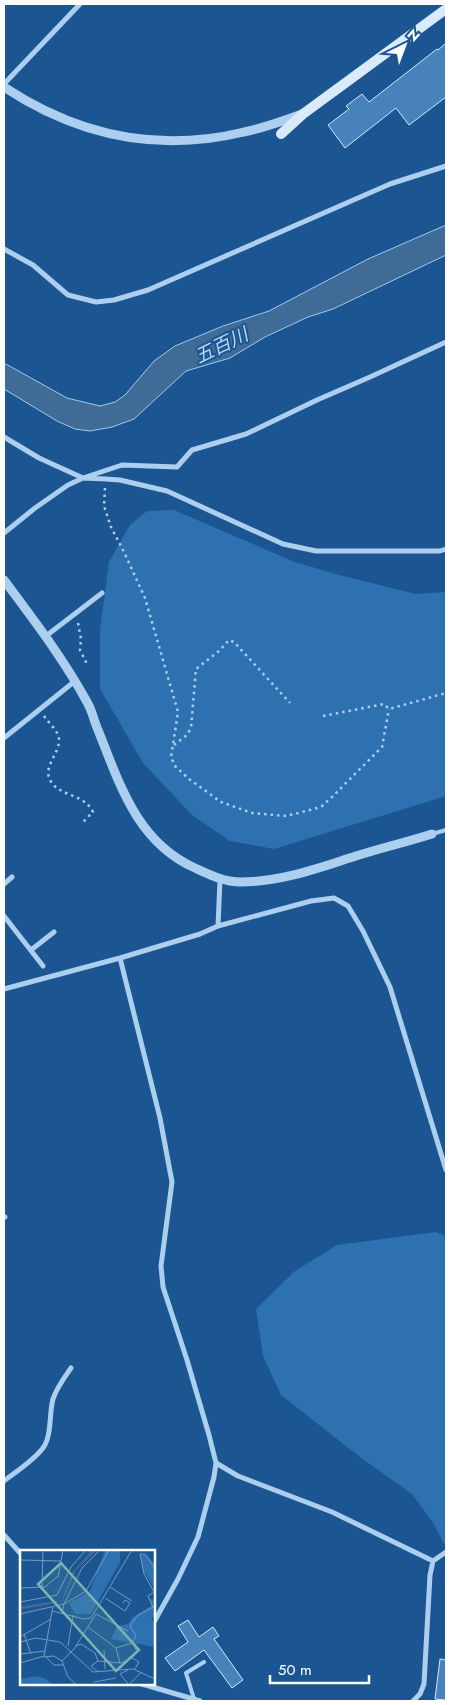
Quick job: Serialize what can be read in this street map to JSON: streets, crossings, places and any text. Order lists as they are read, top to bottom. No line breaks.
{"water":["五百川"],"scale_bar":"50 m","north":"top right"}
